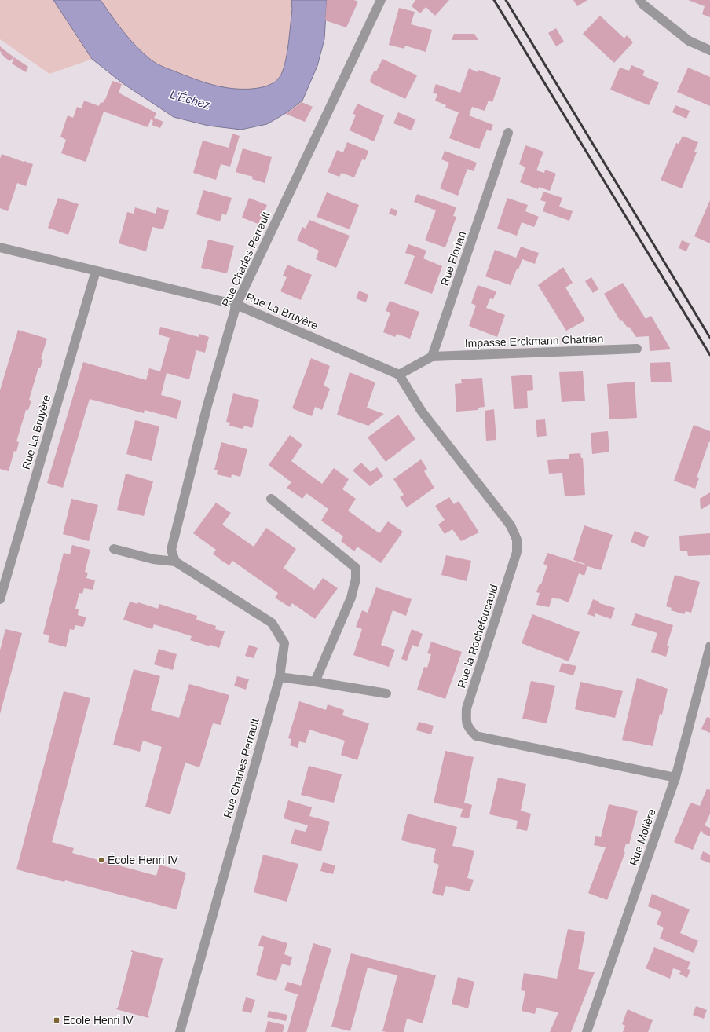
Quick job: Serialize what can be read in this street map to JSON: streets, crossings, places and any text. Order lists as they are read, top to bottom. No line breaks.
{"streets":{"street":["Rue Florian","Rue Charles Perrault","Rue La Bruyère","Impasse Erckmann Chatrian","Rue la Rochefoucauld","Rue Molière"]},"crossings":[["Rue Florian","Impasse Erckmann Chatrian"],["Rue Charles Perrault","Rue La Bruyère"],["Rue La Bruyère","Rue la Rochefoucauld"],["Rue la Rochefoucauld","Rue Molière"]],"water":["L'Échez"],"places":{"other":["École Henri IV"],"transit":["Ecole Henri IV"]}}
